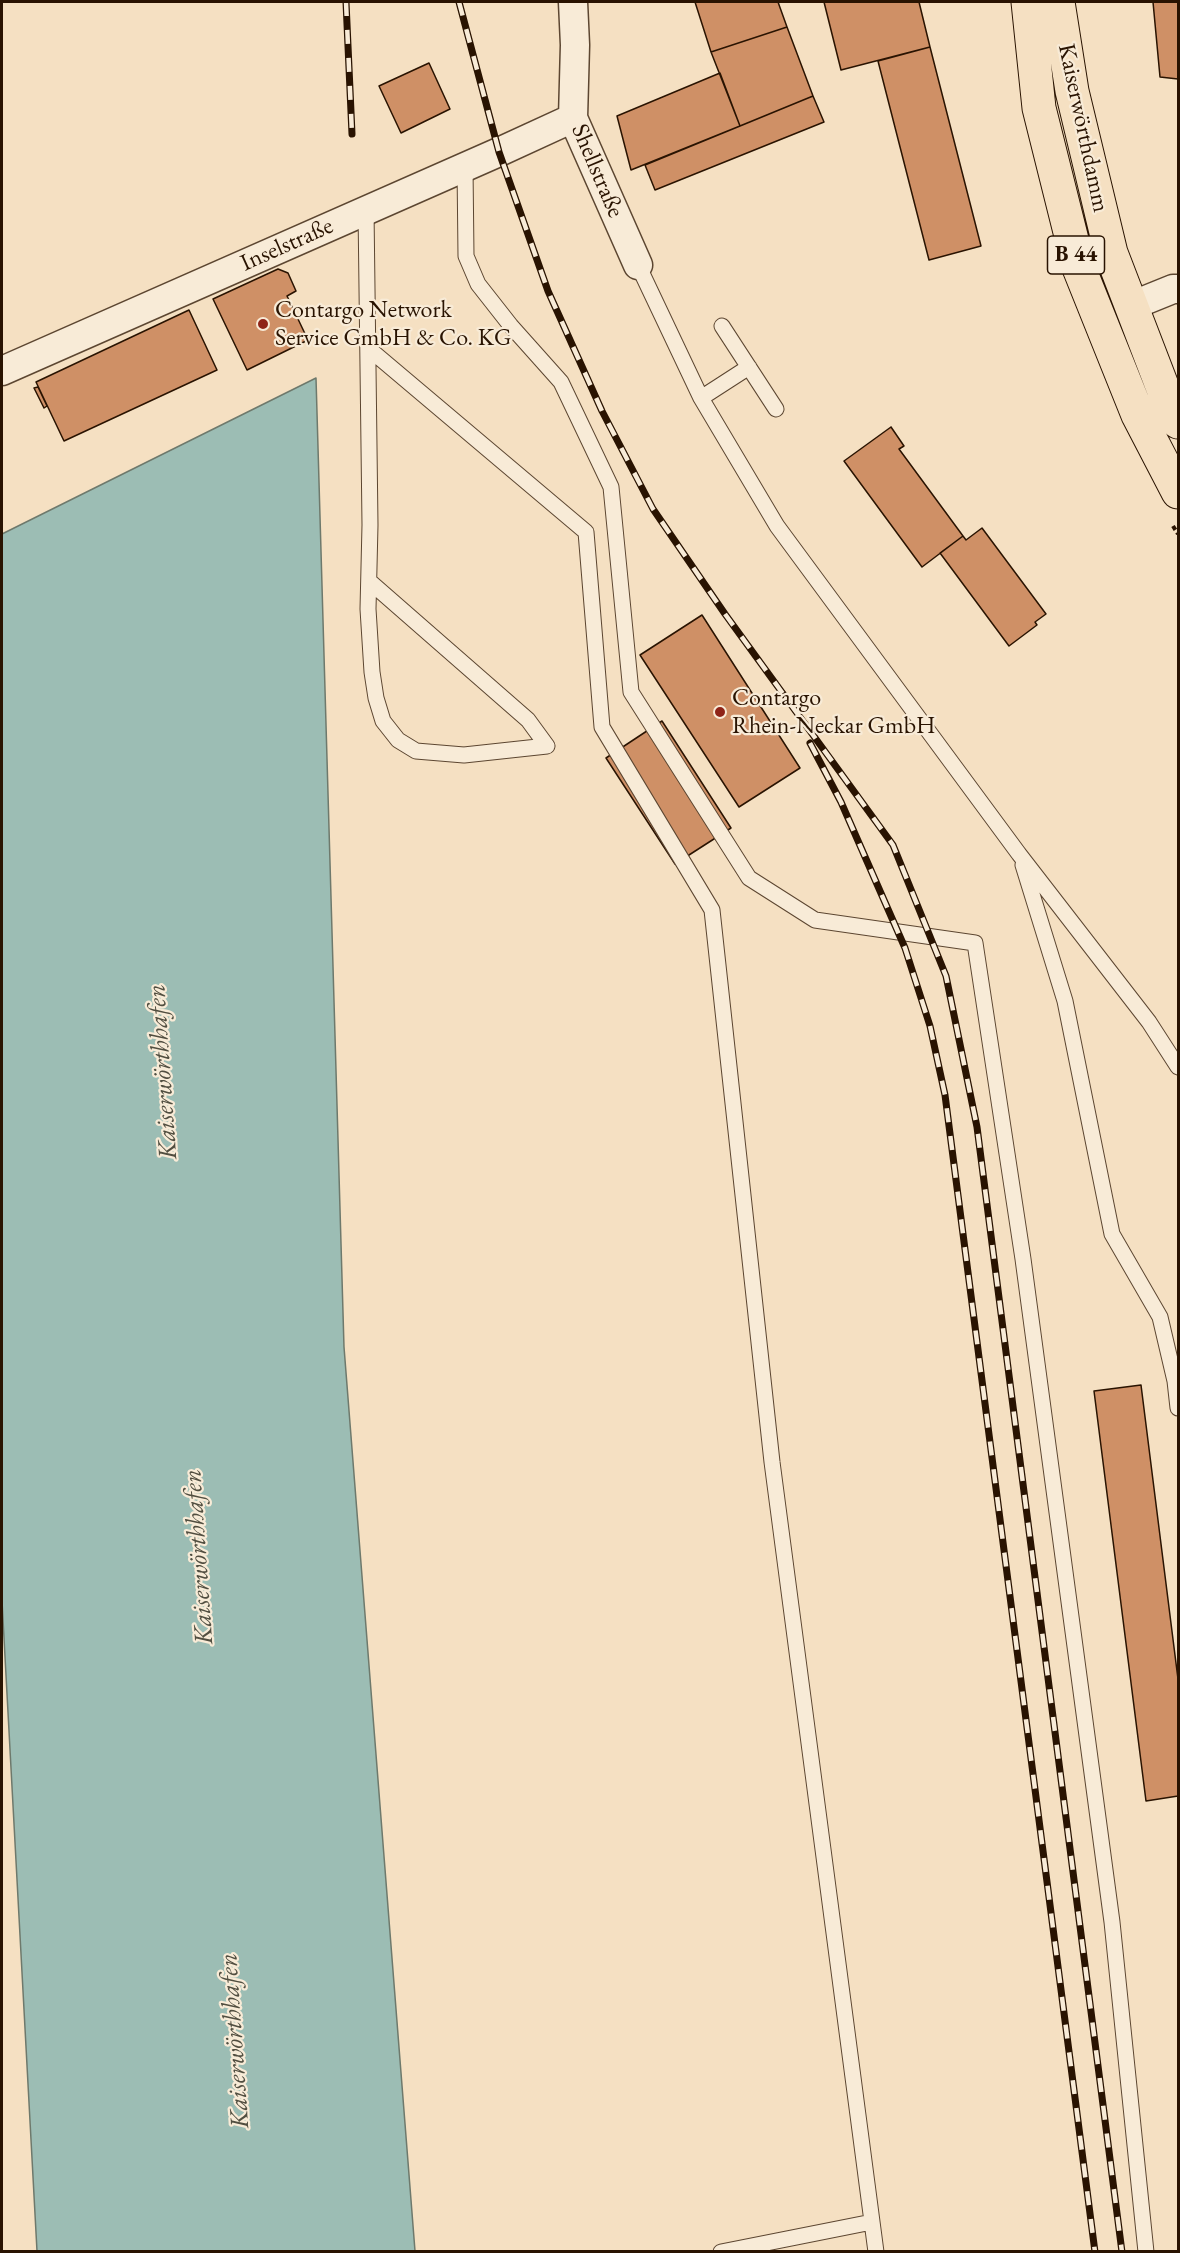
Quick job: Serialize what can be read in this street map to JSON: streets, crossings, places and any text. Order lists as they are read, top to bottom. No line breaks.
{"streets":{"main road":["Kaiserwörthdamm","B 44"],"street":["Shellstraße","Inselstraße"]},"crossings":[["Shellstraße","Inselstraße"]],"water":["Kaiserwörthhafen"],"places":["Contargo Network Service GmbH & Co. KG","Contargo Rhein-Neckar GmbH"]}
